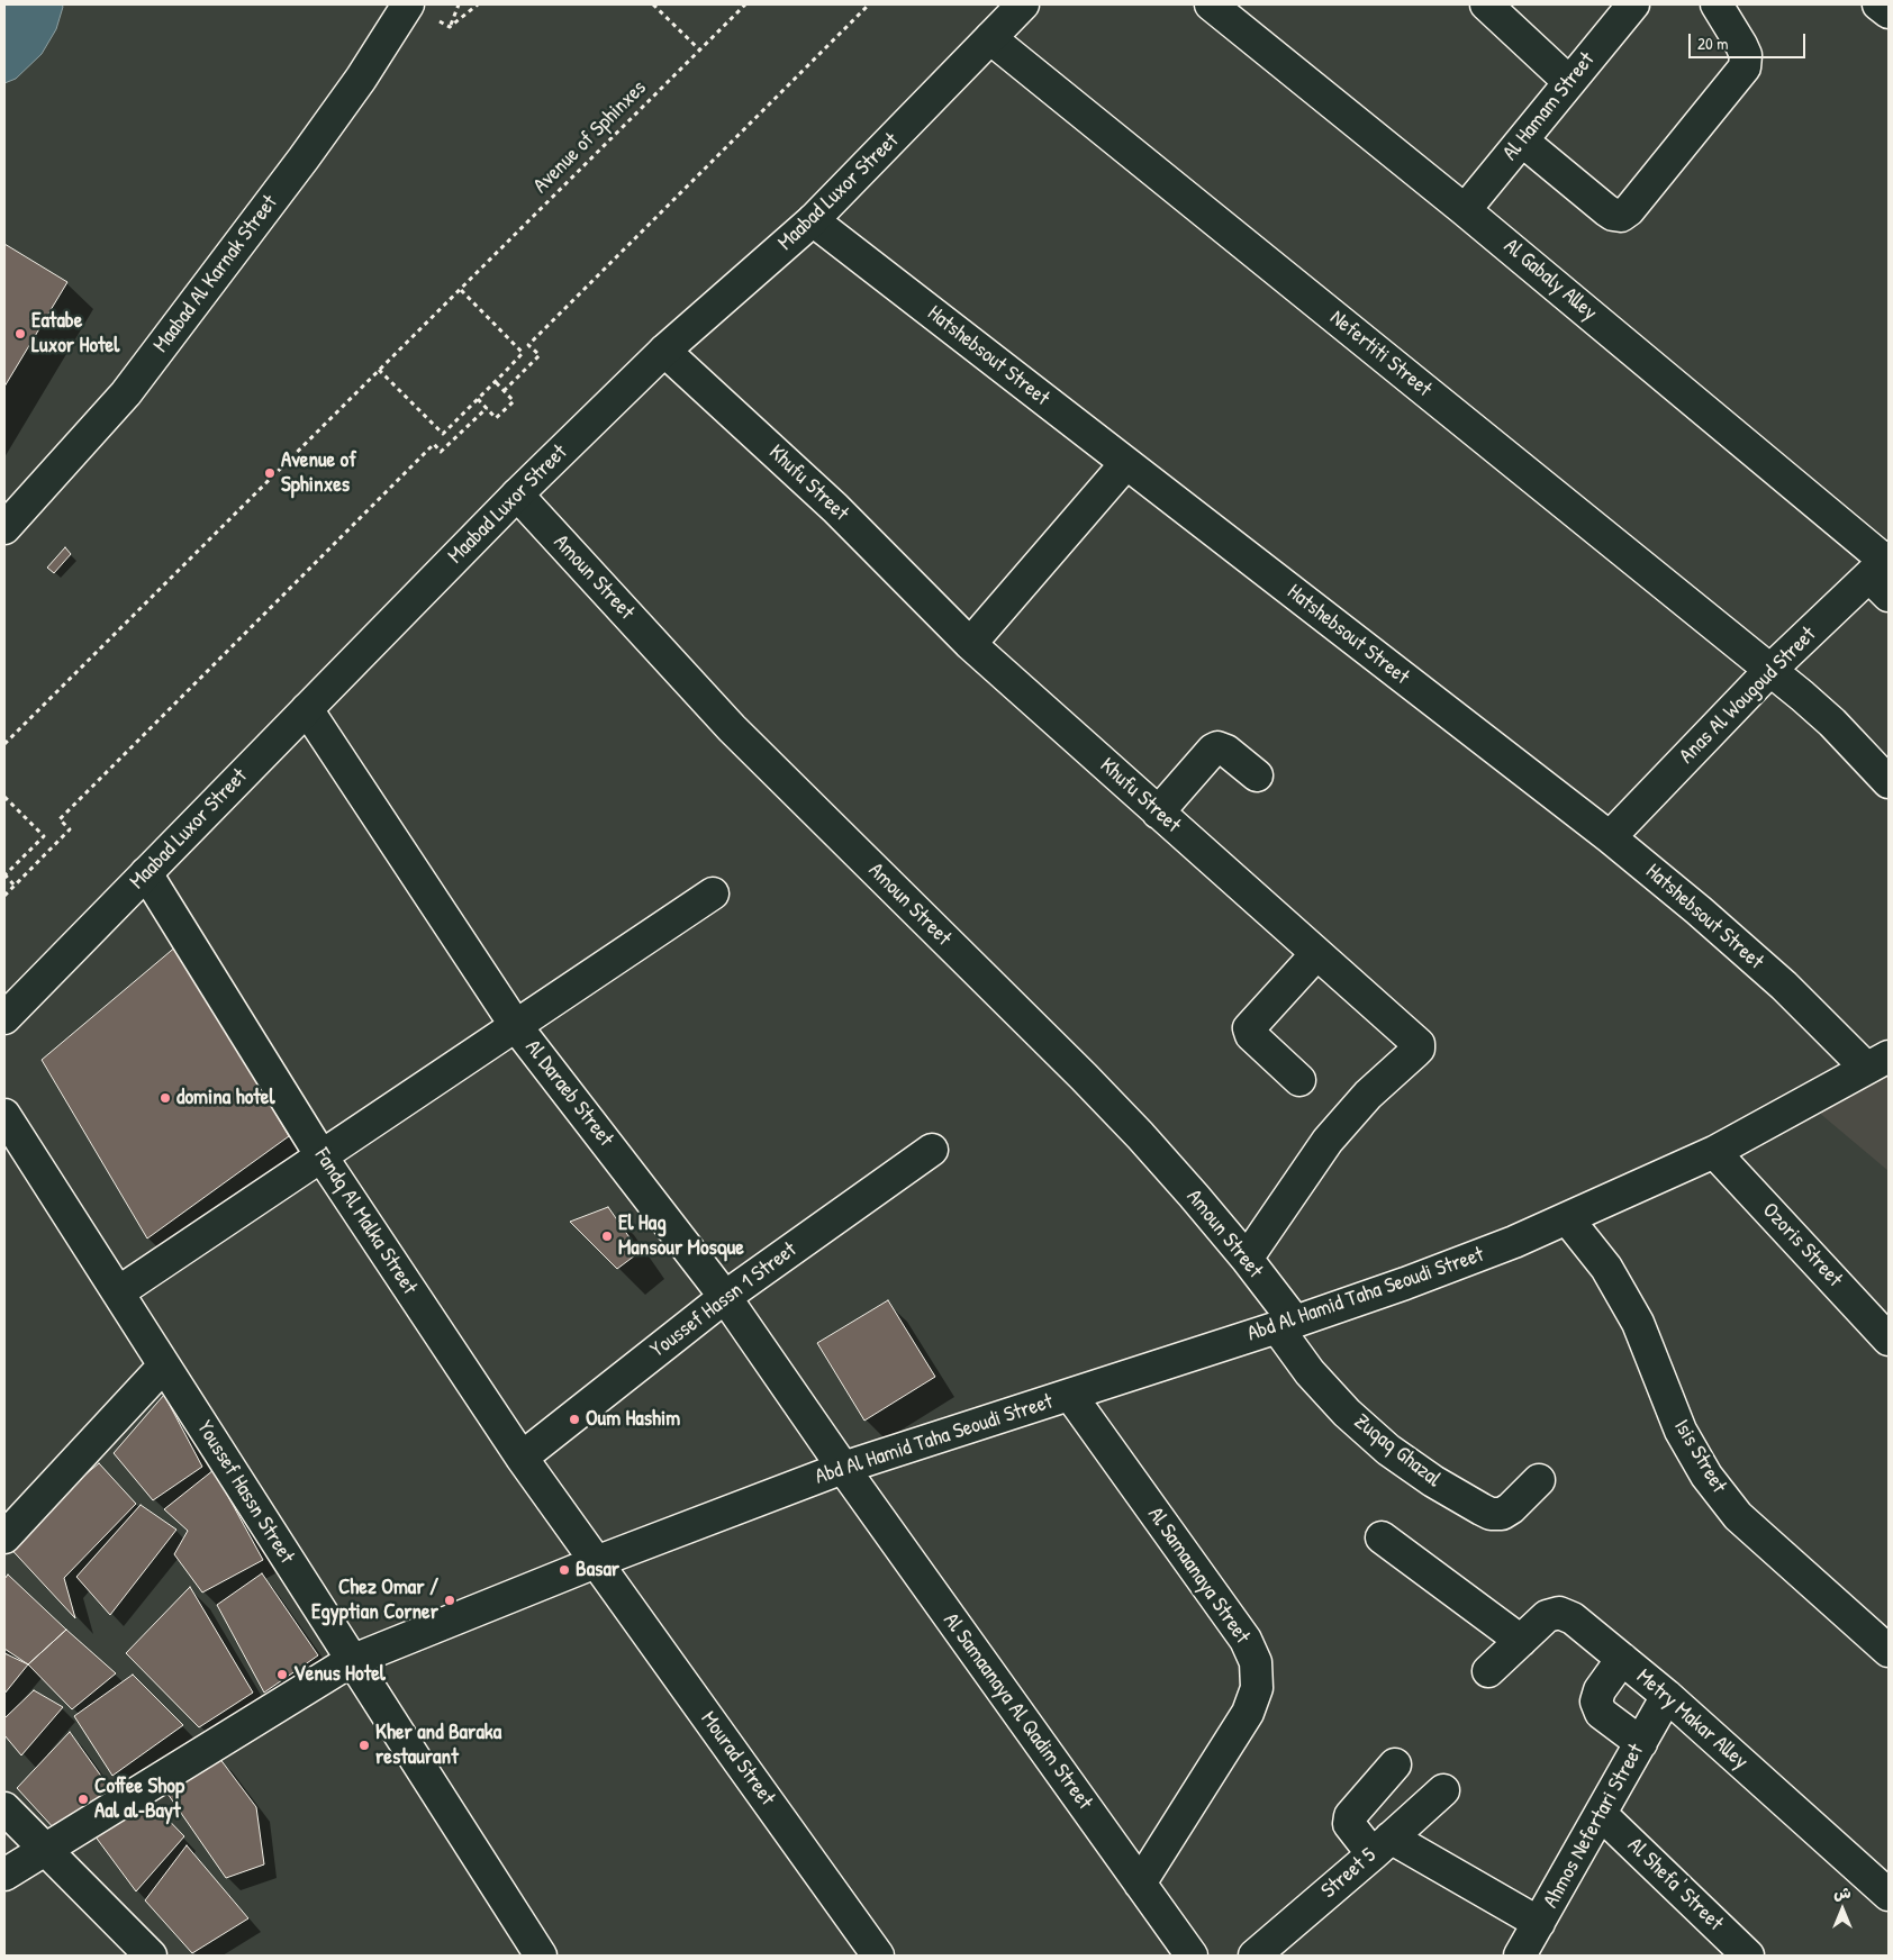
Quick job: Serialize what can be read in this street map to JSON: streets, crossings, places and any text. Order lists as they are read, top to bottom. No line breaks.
{"streets":{"street":["Al Hamam Street","Maabad Luxor Street","Maabad Al Karnak Street","Al Gabaly Alley","Nefertiti Street","Hatshebsout Street","Khufu Street","Amoun Street","Anas Al Wougoud Street","Al Daraeb Street","Fandq Al Malka Street","Ozoris Street","Abd Al Hamid Taha Seoudi Street","Youssef Hassn 1 Street","Zuqaq Ghazal","Isis Street","Youssef Hassn Street","Al Samaanaya Street","Al Samaanaya Al Qadim Street","Metry Makar Alley","Mourad Street","Ahmos Nefertari Street","Street 5","Al Shefa' Street"],"path":["Avenue of Sphinxes"]},"crossings":[["Al Hamam Street","Al Gabaly Alley"],["Maabad Luxor Street","Nefertiti Street"],["Maabad Luxor Street","Hatshebsout Street"],["Maabad Luxor Street","Khufu Street"],["Maabad Luxor Street","Amoun Street"],["Maabad Luxor Street","Al Daraeb Street"],["Maabad Luxor Street","Fandq Al Malka Street"],["Al Gabaly Alley","Anas Al Wougoud Street"],["Nefertiti Street","Anas Al Wougoud Street"],["Hatshebsout Street","Anas Al Wougoud Street"],["Hatshebsout Street","Abd Al Hamid Taha Seoudi Street"],["Khufu Street","Amoun Street"],["Amoun Street","Abd Al Hamid Taha Seoudi Street"],["Amoun Street","Zuqaq Ghazal"],["Al Daraeb Street","Abd Al Hamid Taha Seoudi Street"],["Al Daraeb Street","Youssef Hassn 1 Street"],["Al Daraeb Street","Al Samaanaya Al Qadim Street"],["Fandq Al Malka Street","Abd Al Hamid Taha Seoudi Street"],["Fandq Al Malka Street","Youssef Hassn 1 Street"],["Fandq Al Malka Street","Mourad Street"],["Ozoris Street","Abd Al Hamid Taha Seoudi Street"],["Abd Al Hamid Taha Seoudi Street","Zuqaq Ghazal"],["Abd Al Hamid Taha Seoudi Street","Isis Street"],["Abd Al Hamid Taha Seoudi Street","Youssef Hassn Street"],["Abd Al Hamid Taha Seoudi Street","Al Samaanaya Street"],["Abd Al Hamid Taha Seoudi Street","Al Samaanaya Al Qadim Street"],["Abd Al Hamid Taha Seoudi Street","Mourad Street"],["Al Samaanaya Street","Al Samaanaya Al Qadim Street"],["Metry Makar Alley","Ahmos Nefertari Street"],["Ahmos Nefertari Street","Al Shefa' Street"]],"places":["Eatabe Luxor Hotel","Avenue of Sphinxes","domina hotel","El Hag Mansour Mosque","Oum Hashim","Basar","Chez Omar / Egyptian Corner","Venus Hotel","Kher and Baraka restaurant","Coffee Shop Aal al‑Bayt"],"scale_bar":"20 m","north":"top"}
